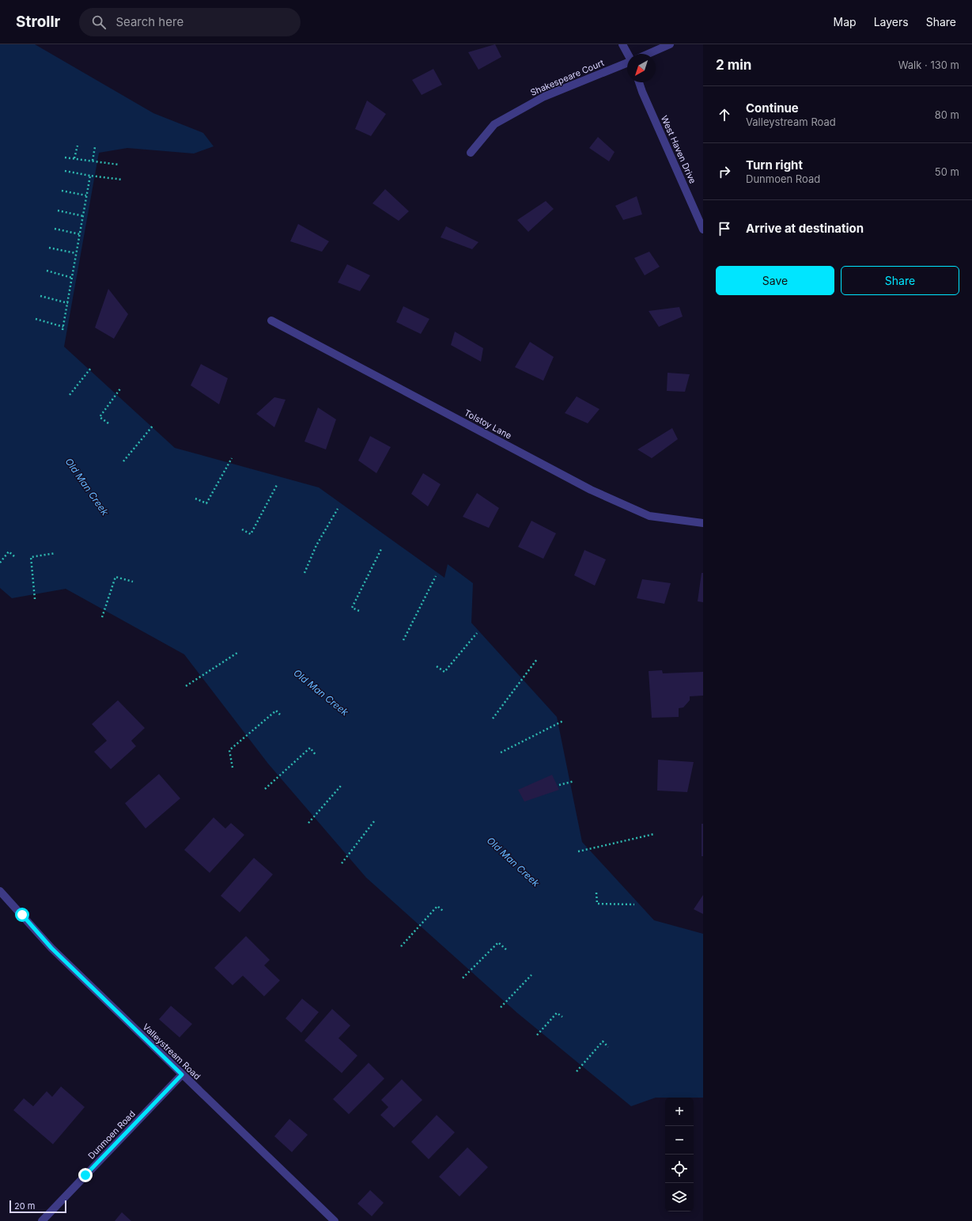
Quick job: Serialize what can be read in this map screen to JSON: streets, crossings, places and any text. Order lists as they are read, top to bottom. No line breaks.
{"streets":{"street":["Shakespeare Court","West Haven Drive","Tolstoy Lane","Valleystream Road","Dunmoen Road"]},"crossings":[["Valleystream Road","Dunmoen Road"]],"water":["Old Man Creek"],"scale_bar":"20 m","north":"bottom left","page":{"header":"Strollr","search":"Search here","nav":["Map","Layers","Share"],"heading":["2 min","Walk · 130 m"],"list":[["Continue","Valleystream Road","80 m"],["Turn right","Dunmoen Road","50 m"],"Arrive at destination"],"buttons":["Save","Share"],"map_buttons":["+","−"],"scale":"20 m"}}
